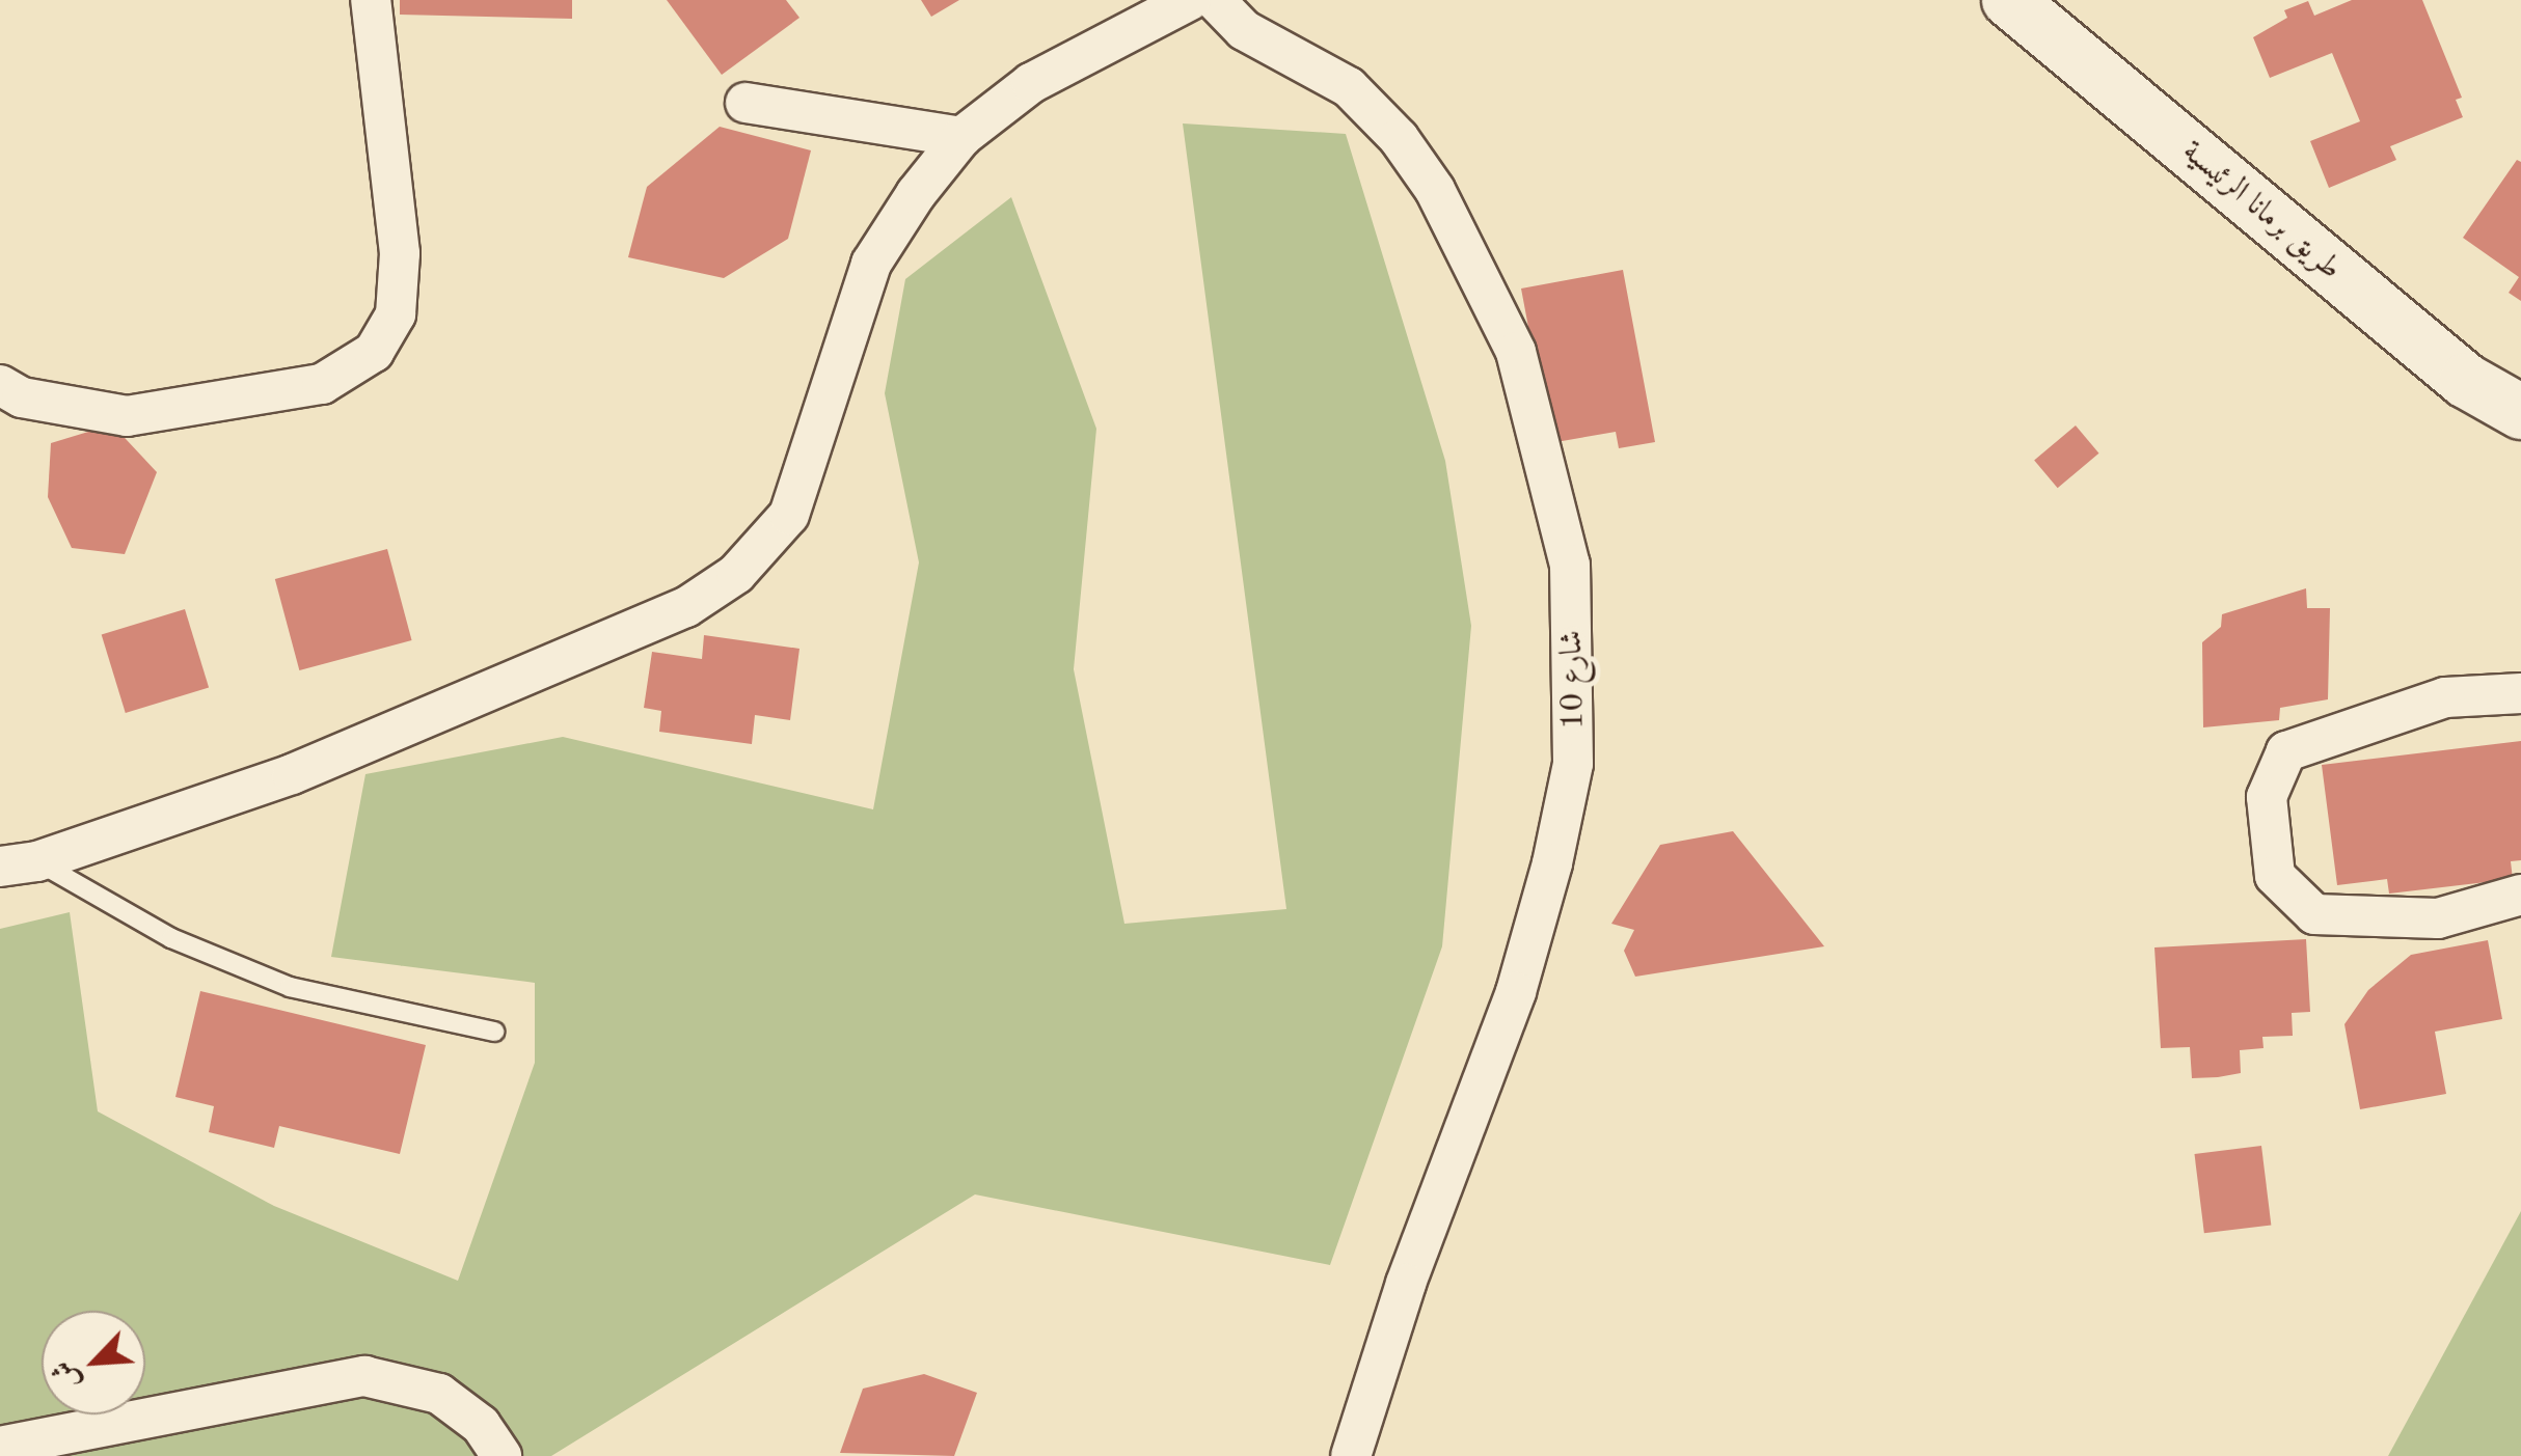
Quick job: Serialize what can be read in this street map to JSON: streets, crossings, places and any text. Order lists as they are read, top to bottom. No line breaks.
{"streets":{"street":["طريق برمانا الرئيسية","شارع 10"]},"north":"bottom left"}
